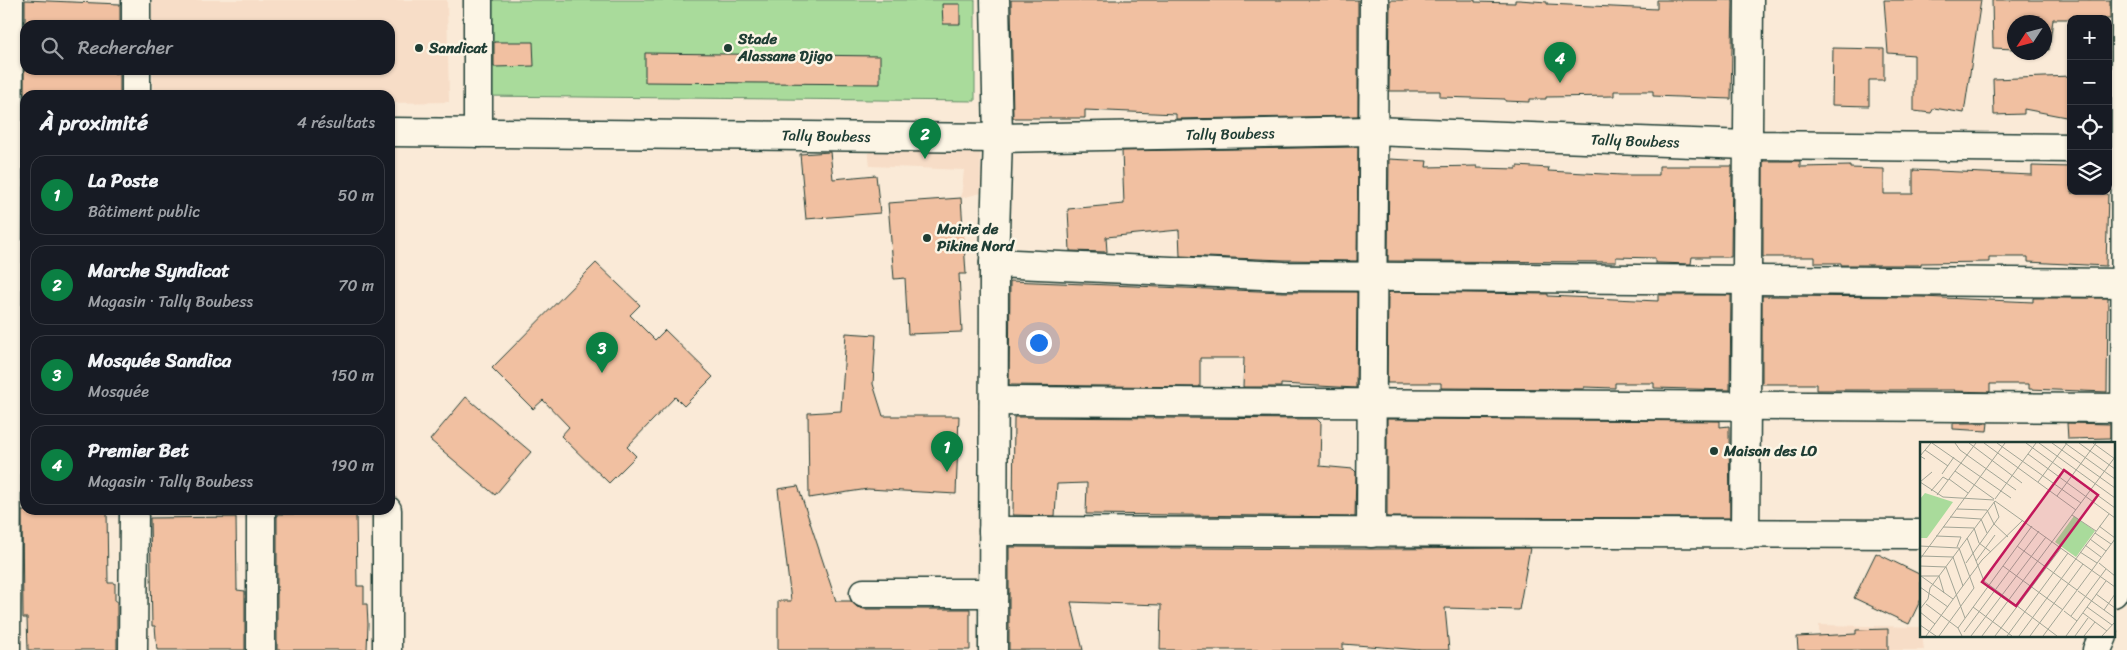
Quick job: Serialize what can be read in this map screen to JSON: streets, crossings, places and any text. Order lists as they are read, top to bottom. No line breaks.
{"streets":{"street":["Tally Boubess"]},"places":["Sandicat","Stade Alassane Djigo","Mairie de Pikine Nord","Maison des LO"],"north":"bottom left","page":{"map_buttons":["+","−"],"search":"Rechercher","pins":["4","2","3","1"],"heading":["À proximité","4 résultats"],"list":[{"mark":"1","name":"La Poste","note":"Bâtiment public","value":"50 m"},{"mark":"2","name":"Marche Syndicat","note":"Magasin · Tally Boubess","value":"70 m"},{"mark":"3","name":"Mosquée Sandica","note":"Mosquée","value":"150 m"},{"mark":"4","name":"Premier Bet","note":"Magasin · Tally Boubess","value":"190 m"}]}}
